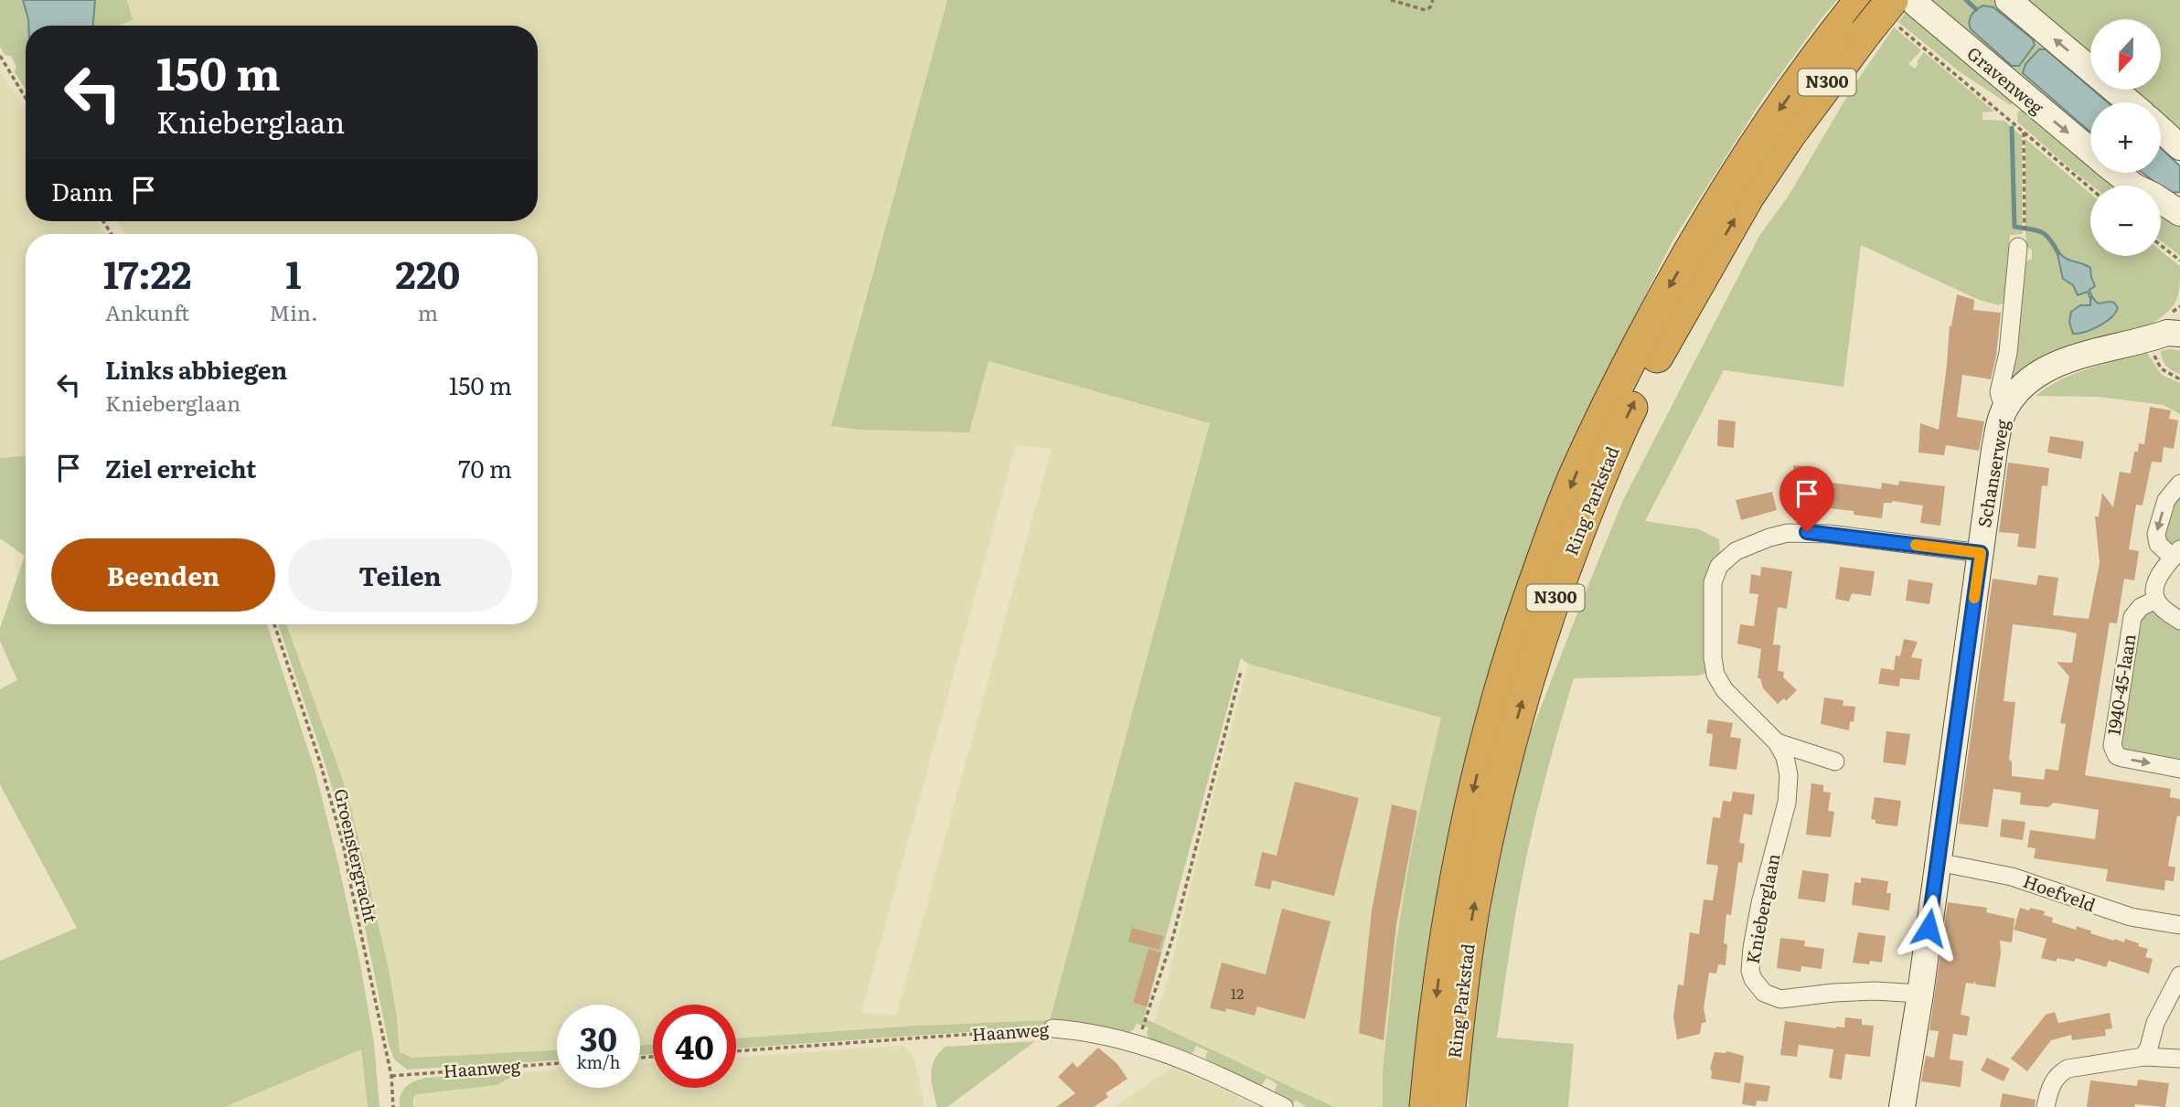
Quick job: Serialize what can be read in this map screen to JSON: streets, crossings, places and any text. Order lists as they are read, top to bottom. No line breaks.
{"streets":{"highway":["N300","Ring Parkstad"],"street":["Gravenweg","Schanserweg","1940-45-laan","Hoefveld","Knieberglaan","Haanweg"],"path":["Groenstergracht"]},"crossings":[["Schanserweg","Hoefveld"],["Schanserweg","Knieberglaan"],["Groenstergracht","Haanweg"]],"house_numbers":["12"],"north":"bottom","page":{"map_buttons":["+","−"],"turn":["150 m","Knieberglaan"],"then":"Dann","eta":["17:22","Ankunft","1","Min.","220","m"],"list":[{"name":"Links abbiegen","note":"Knieberglaan","value":"150 m"},{"name":"Ziel erreicht","value":"70 m"}],"buttons":["Beenden","Teilen"],"speed":"30 km/h","limit":"40"}}
